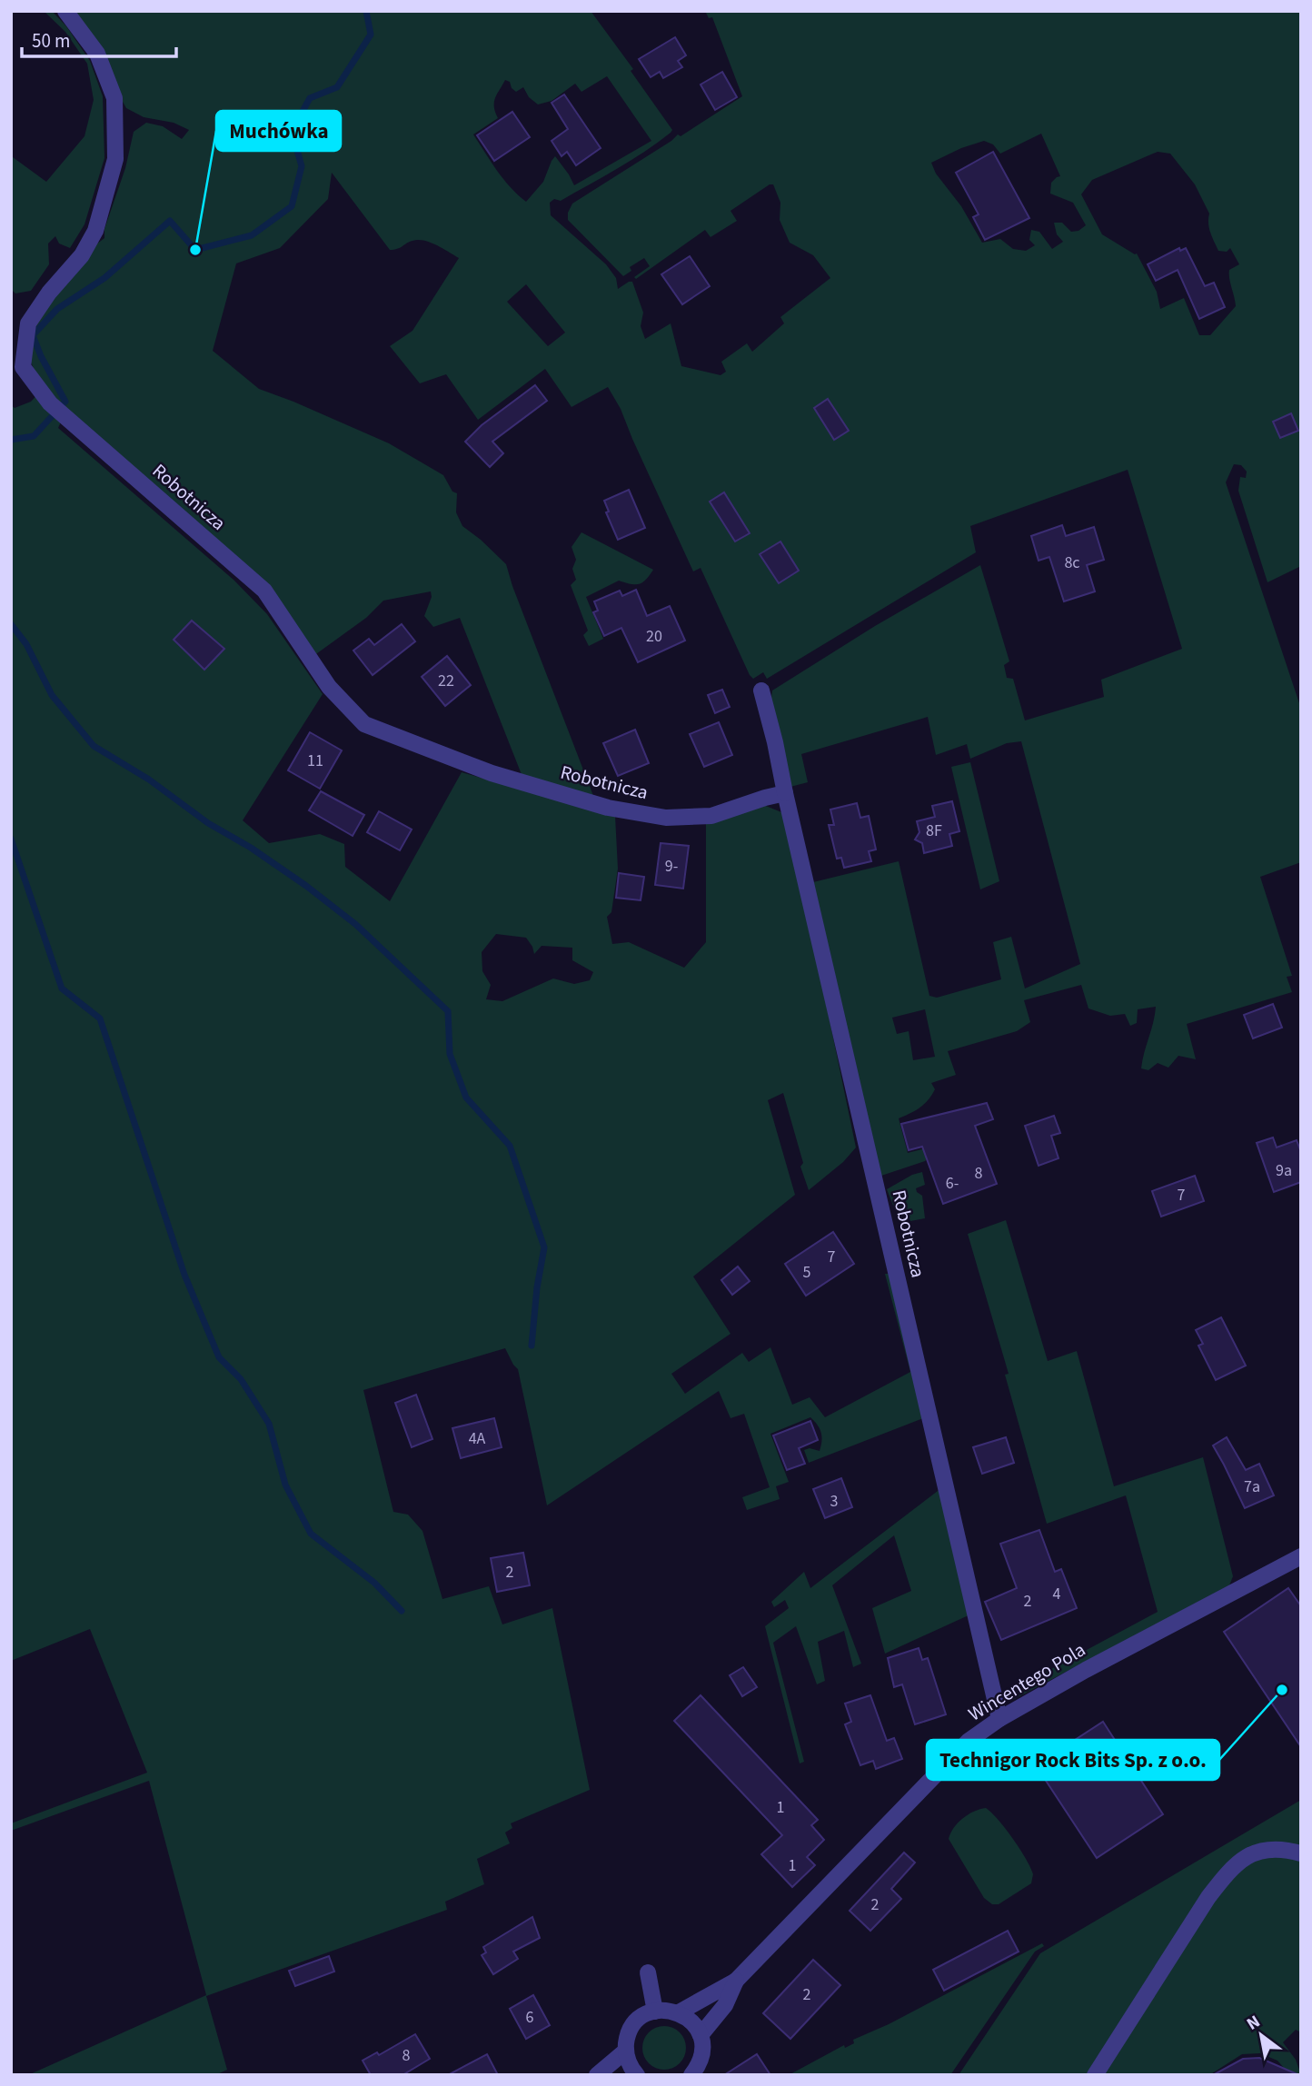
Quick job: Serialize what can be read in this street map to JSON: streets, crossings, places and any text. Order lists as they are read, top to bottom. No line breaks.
{"streets":{"street":["Robotnicza","Wincentego Pola"]},"crossings":[["Robotnicza","Wincentego Pola"]],"places":["Muchówka","Technigor Rock Bits Sp. z o.o."],"house_numbers":["8c","20","22","11","8F","9-","9a","8","6-","7","7","5","4A","7a","3","2","4","2","1","1","2","2","6","8"],"scale_bar":"50 m","north":"top left"}
